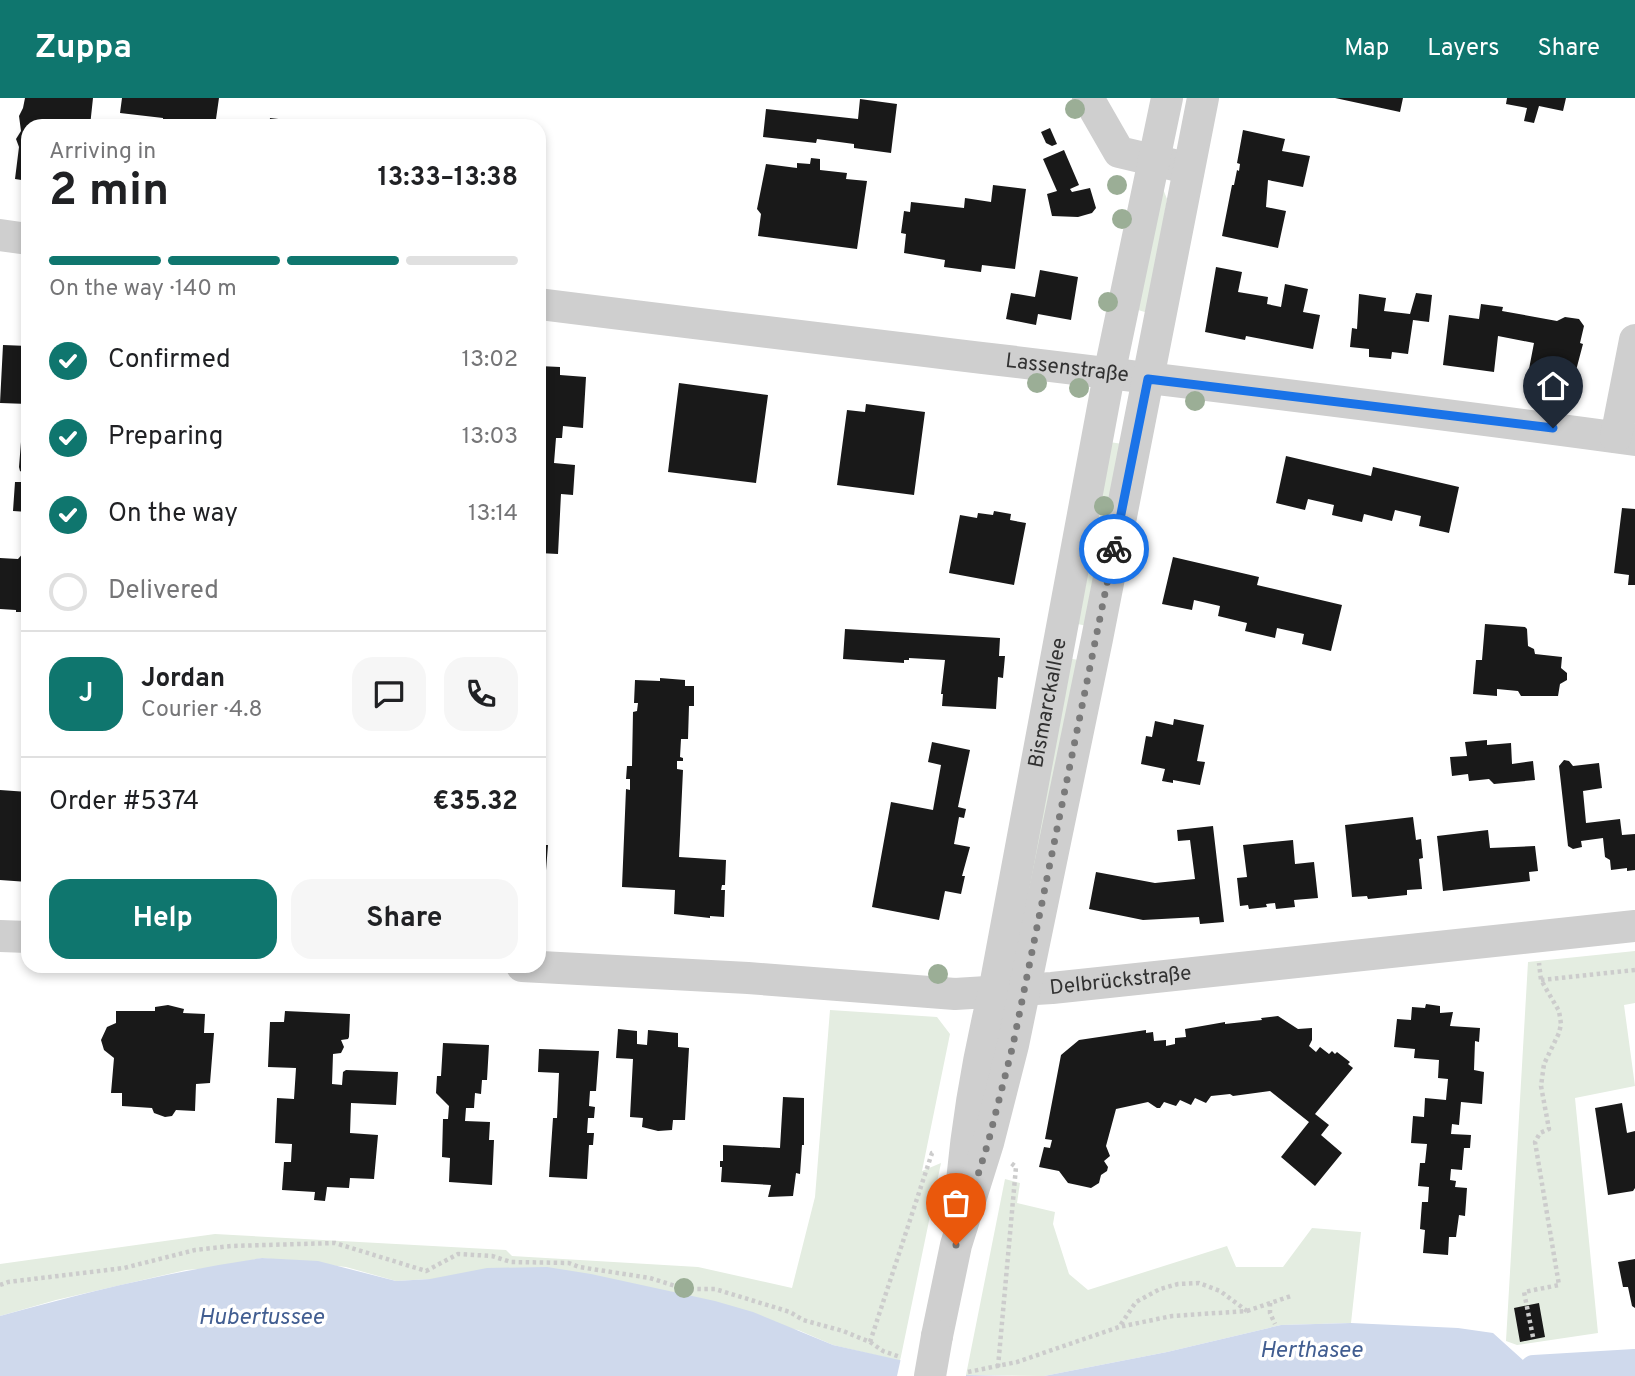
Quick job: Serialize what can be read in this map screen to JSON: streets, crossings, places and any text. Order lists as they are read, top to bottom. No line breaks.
{"streets":{"street":["Lassenstraße","Bismarckallee","Delbrückstraße"]},"crossings":[["Lassenstraße","Bismarckallee"],["Bismarckallee","Delbrückstraße"]],"water":["Hubertussee","Herthasee"],"page":{"header":"Zuppa","nav":["Map","Layers","Share"],"heading":["2 min","Arriving in","13:33–13:38"],"panel":["Jordan","Courier · 4.8","Order #5374","€35.32"],"bar":"On the way · 140 m","list":[["Confirmed","13:02"],["Preparing","13:03"],["On the way","13:14"],"Delivered"],"round":"J","buttons":["Help","Share"]}}
